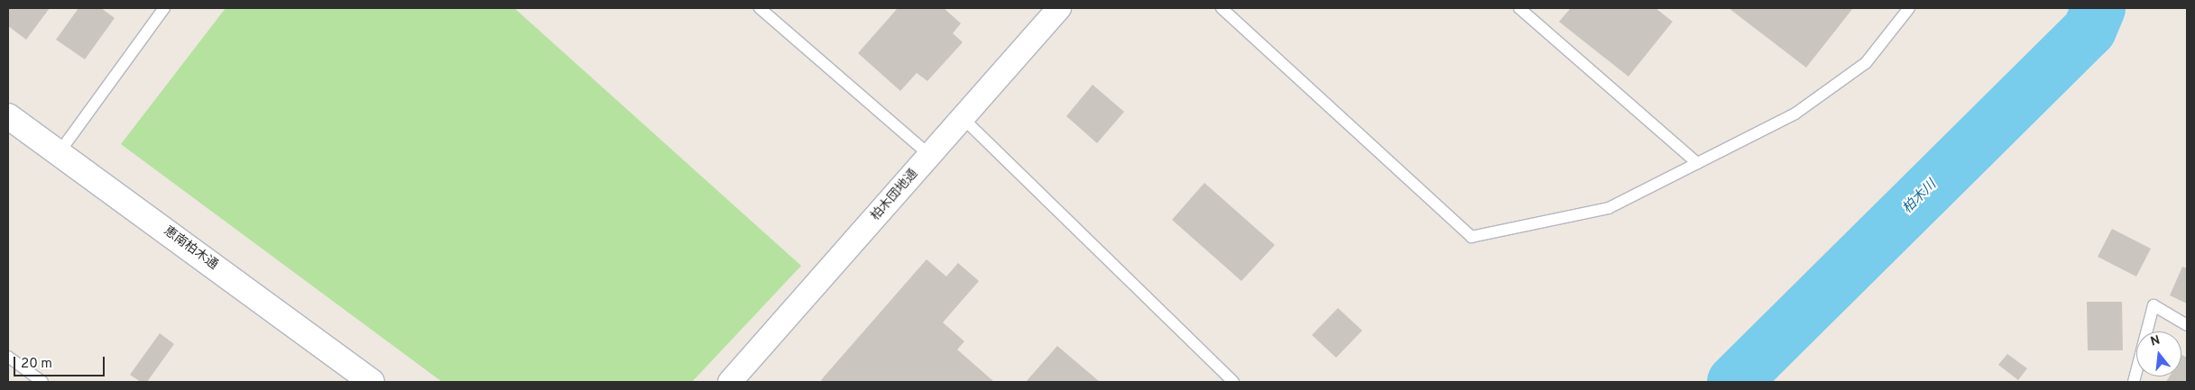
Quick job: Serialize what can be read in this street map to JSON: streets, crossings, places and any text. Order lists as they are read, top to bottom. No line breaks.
{"streets":{"street":["柏木団地通","恵南柏木通"]},"water":["柏木川"],"scale_bar":"20 m","north":"top"}
